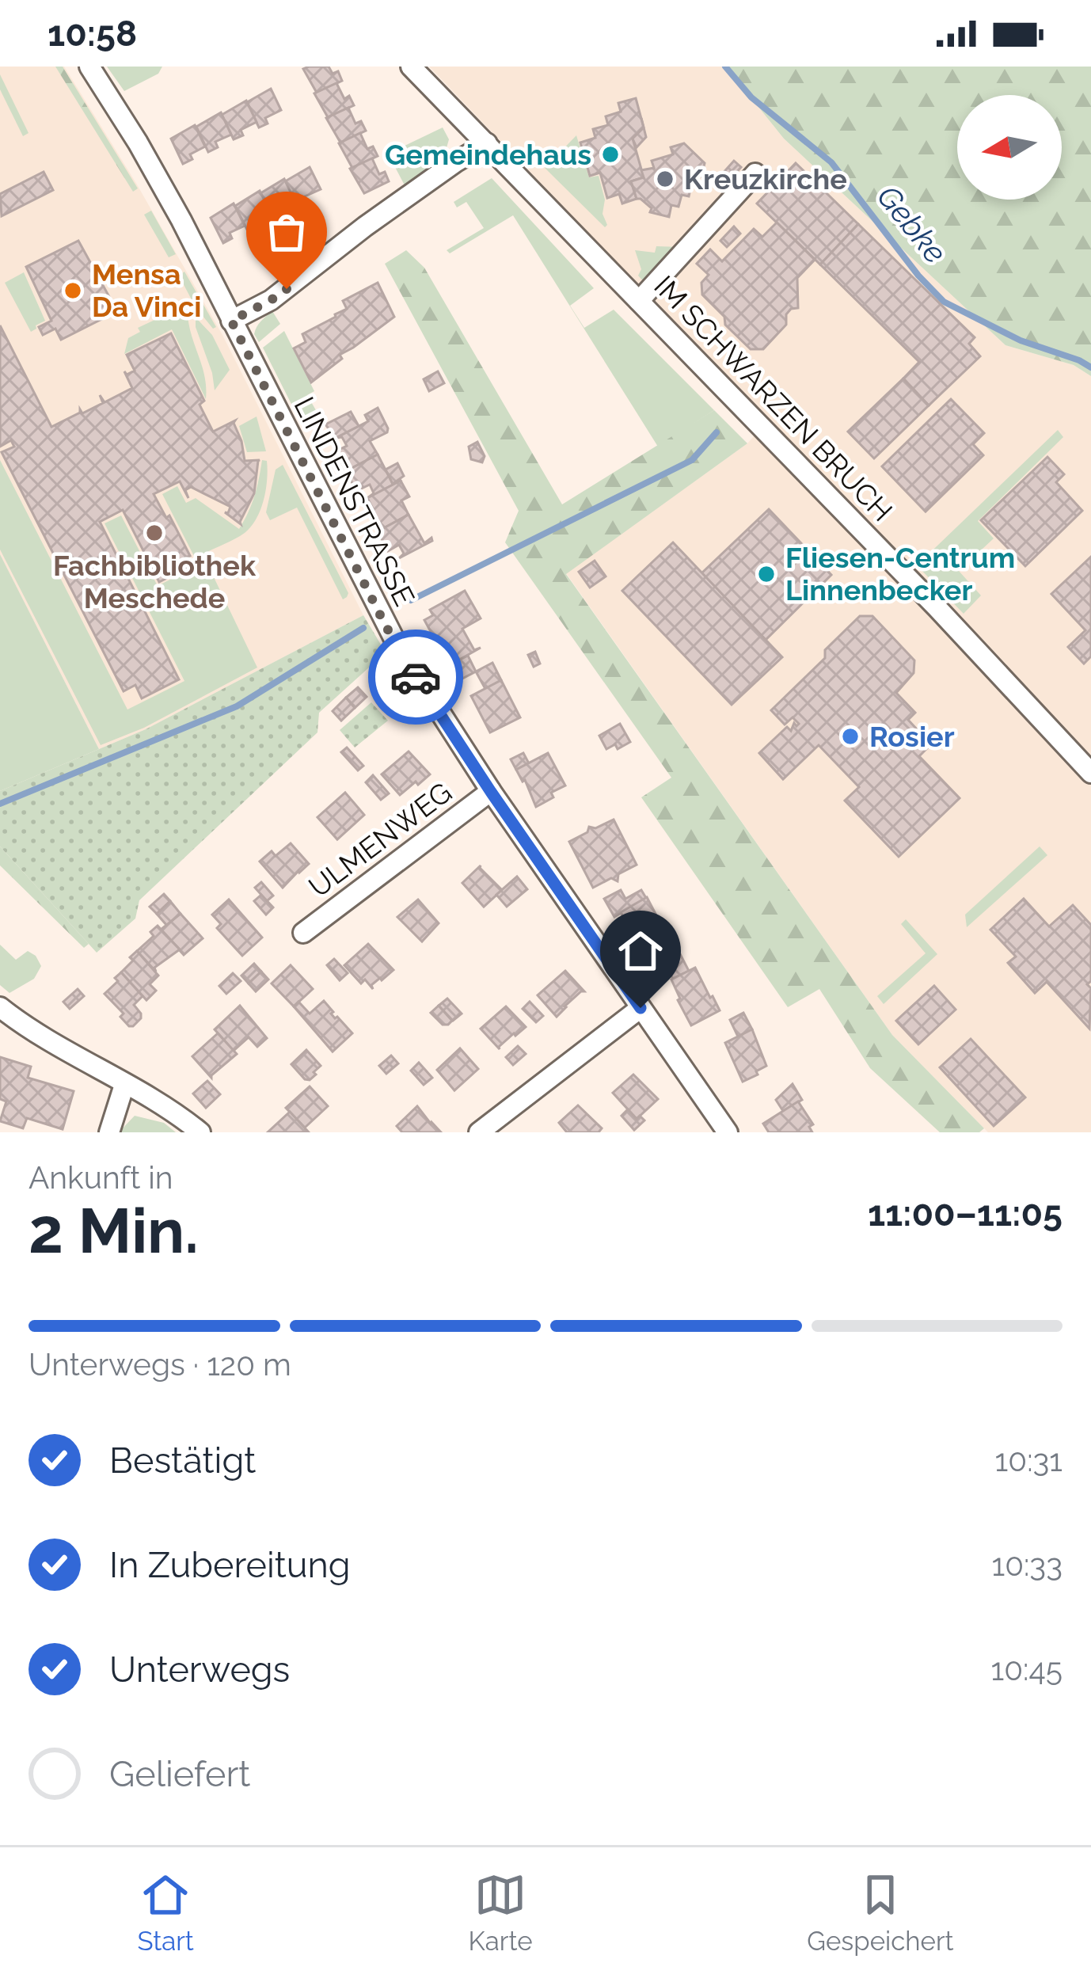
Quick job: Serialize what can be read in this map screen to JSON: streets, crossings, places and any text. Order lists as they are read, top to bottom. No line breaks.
{"streets":{"street":["IM SCHWARZEN BRUCH","LINDENSTRASSE","ULMENWEG"]},"crossings":[["LINDENSTRASSE","ULMENWEG"]],"water":["Gebke"],"places":["Gemeindehaus","Kreuzkirche","Mensa Da Vinci","Fachbibliothek Meschede","Fliesen-Centrum Linnenbecker","Rosier"],"north":"left","page":{"status":"10:58","heading":["2 Min.","Ankunft in","11:00–11:05"],"bar":"Unterwegs · 120 m","list":[["Bestätigt","10:31"],["In Zubereitung","10:33"],["Unterwegs","10:45"],"Geliefert"],"tabs":["Start","Karte","Gespeichert"]}}
